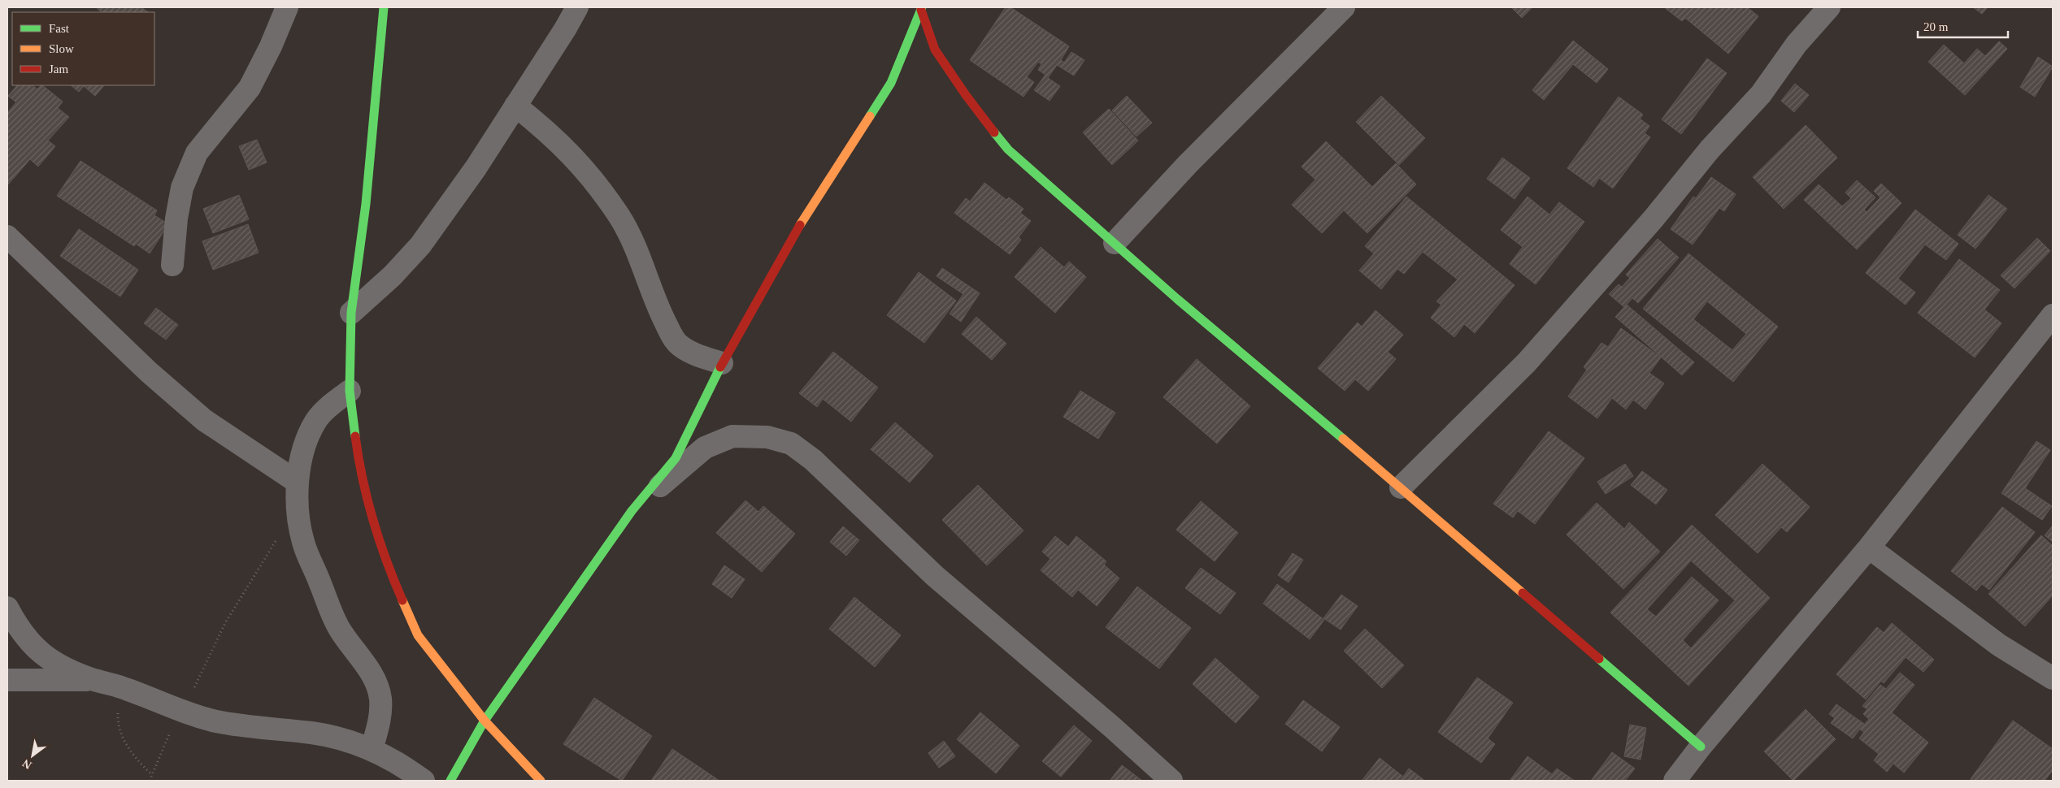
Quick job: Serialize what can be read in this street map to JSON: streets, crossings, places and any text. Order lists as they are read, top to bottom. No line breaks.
{"legend":["Fast","Slow","Jam"],"scale_bar":"20 m","north":"bottom left"}
